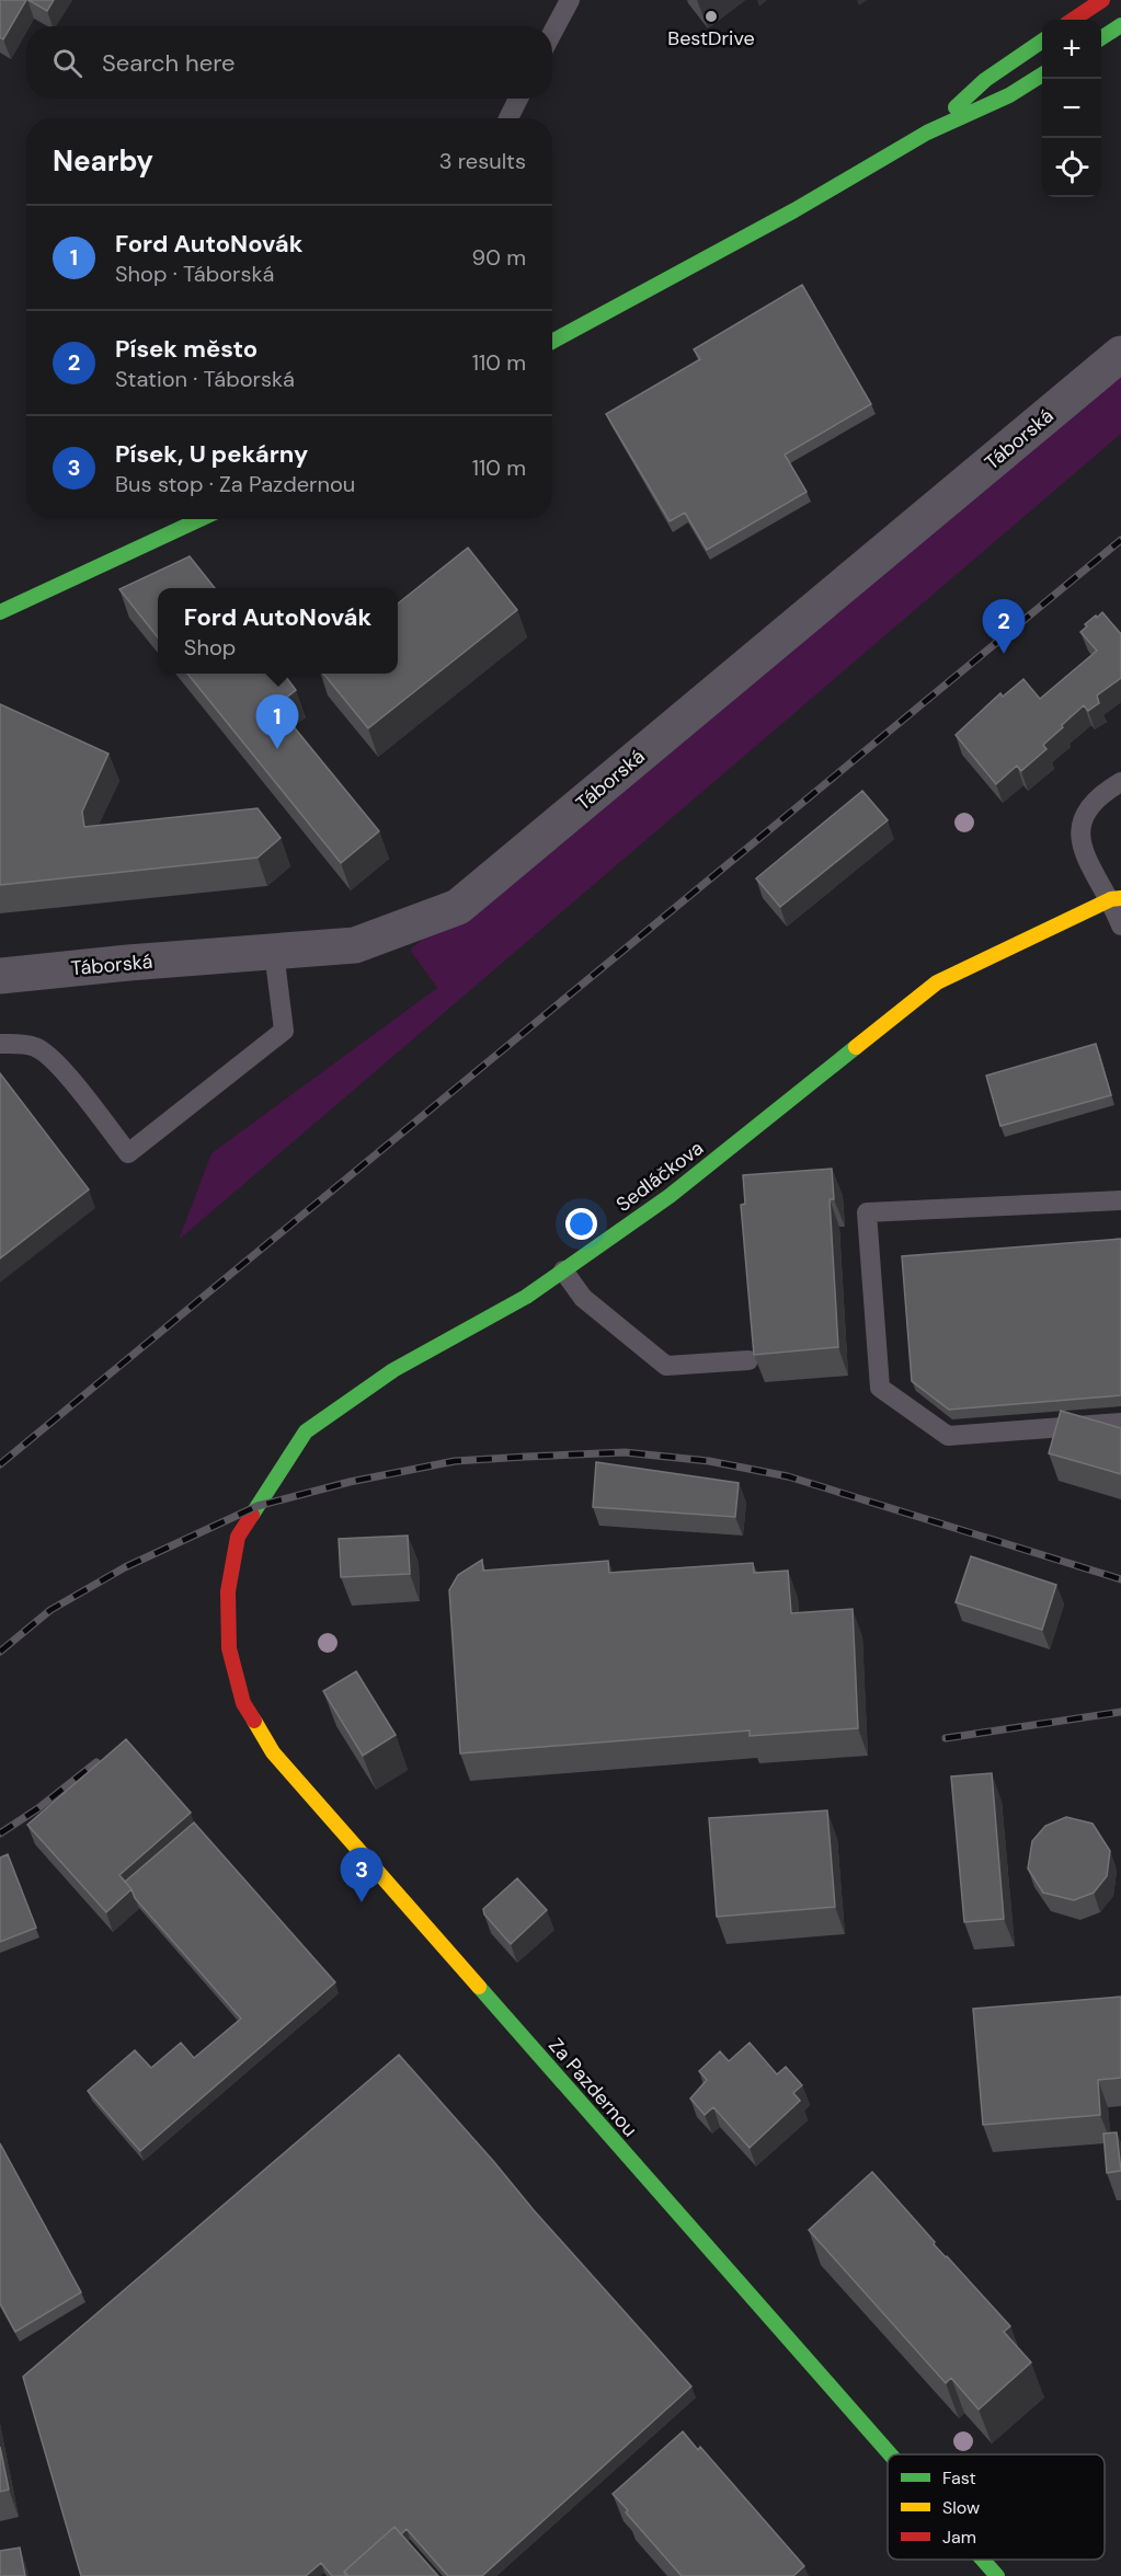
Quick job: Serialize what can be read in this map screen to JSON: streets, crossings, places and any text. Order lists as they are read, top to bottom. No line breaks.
{"streets":{"street":["Táborská","Sedláčkova","Za Pazdernou"]},"crossings":[["Sedláčkova","Za Pazdernou"]],"places":["BestDrive"],"legend":["Fast","Slow","Jam"],"page":{"map_buttons":["+","−"],"search":"Search here","heading":["Nearby","3 results"],"list":[{"mark":"1","name":"Ford AutoNovák","note":"Shop · Táborská","value":"90 m"},{"mark":"2","name":"Písek město","note":"Station · Táborská","value":"110 m"},{"mark":"3","name":"Písek, U pekárny","note":"Bus stop · Za Pazdernou","value":"110 m"}],"popup":["Ford AutoNovák","Shop"],"pins":["2","1","3"]}}
